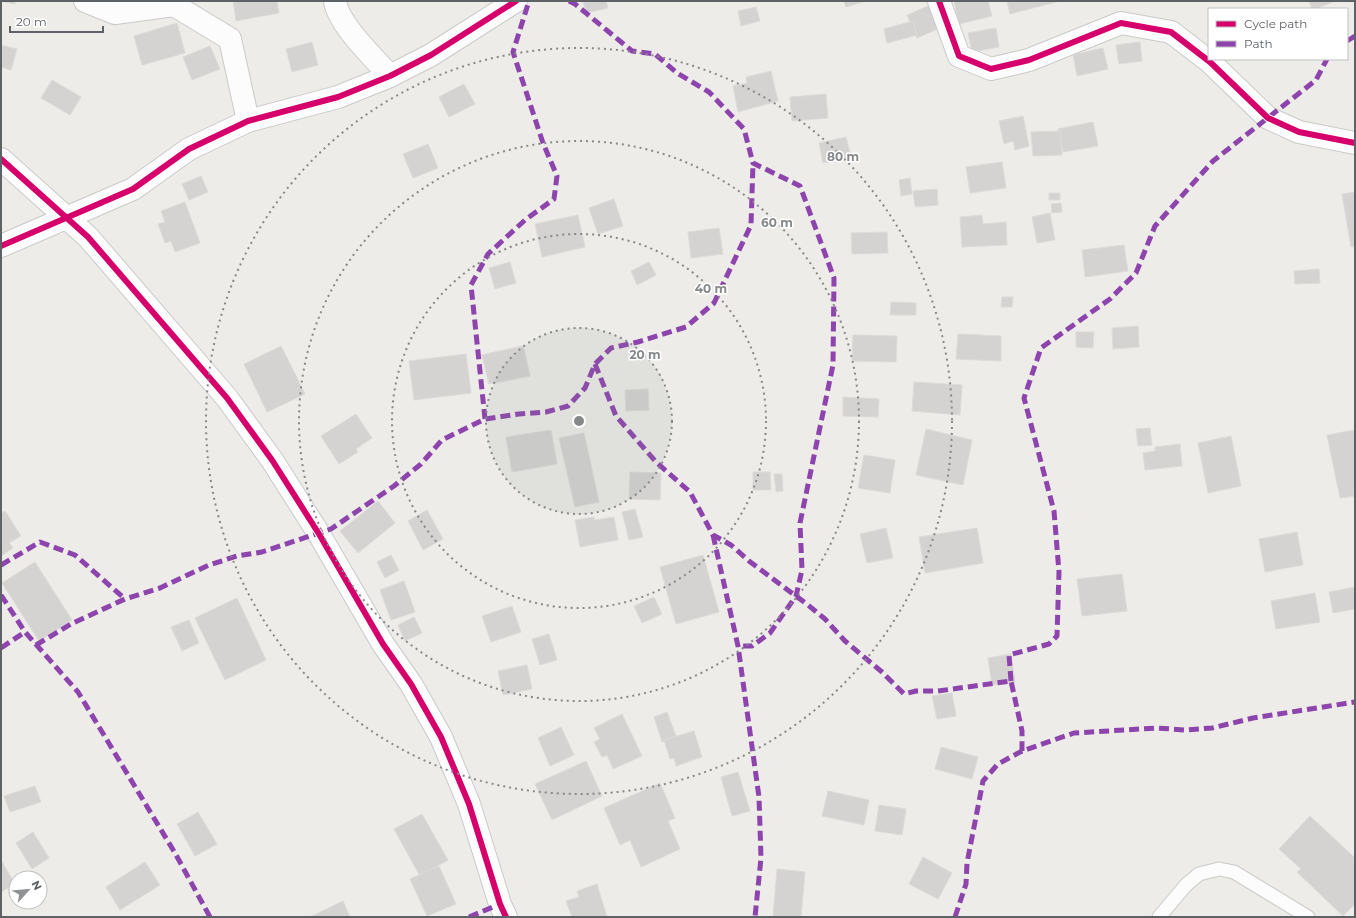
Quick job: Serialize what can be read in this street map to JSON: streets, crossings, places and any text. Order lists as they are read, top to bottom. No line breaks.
{"legend":["Cycle path","Path"],"scale_bar":"20 m","north":"top right","rings":["80 m","60 m","40 m","20 m"]}
